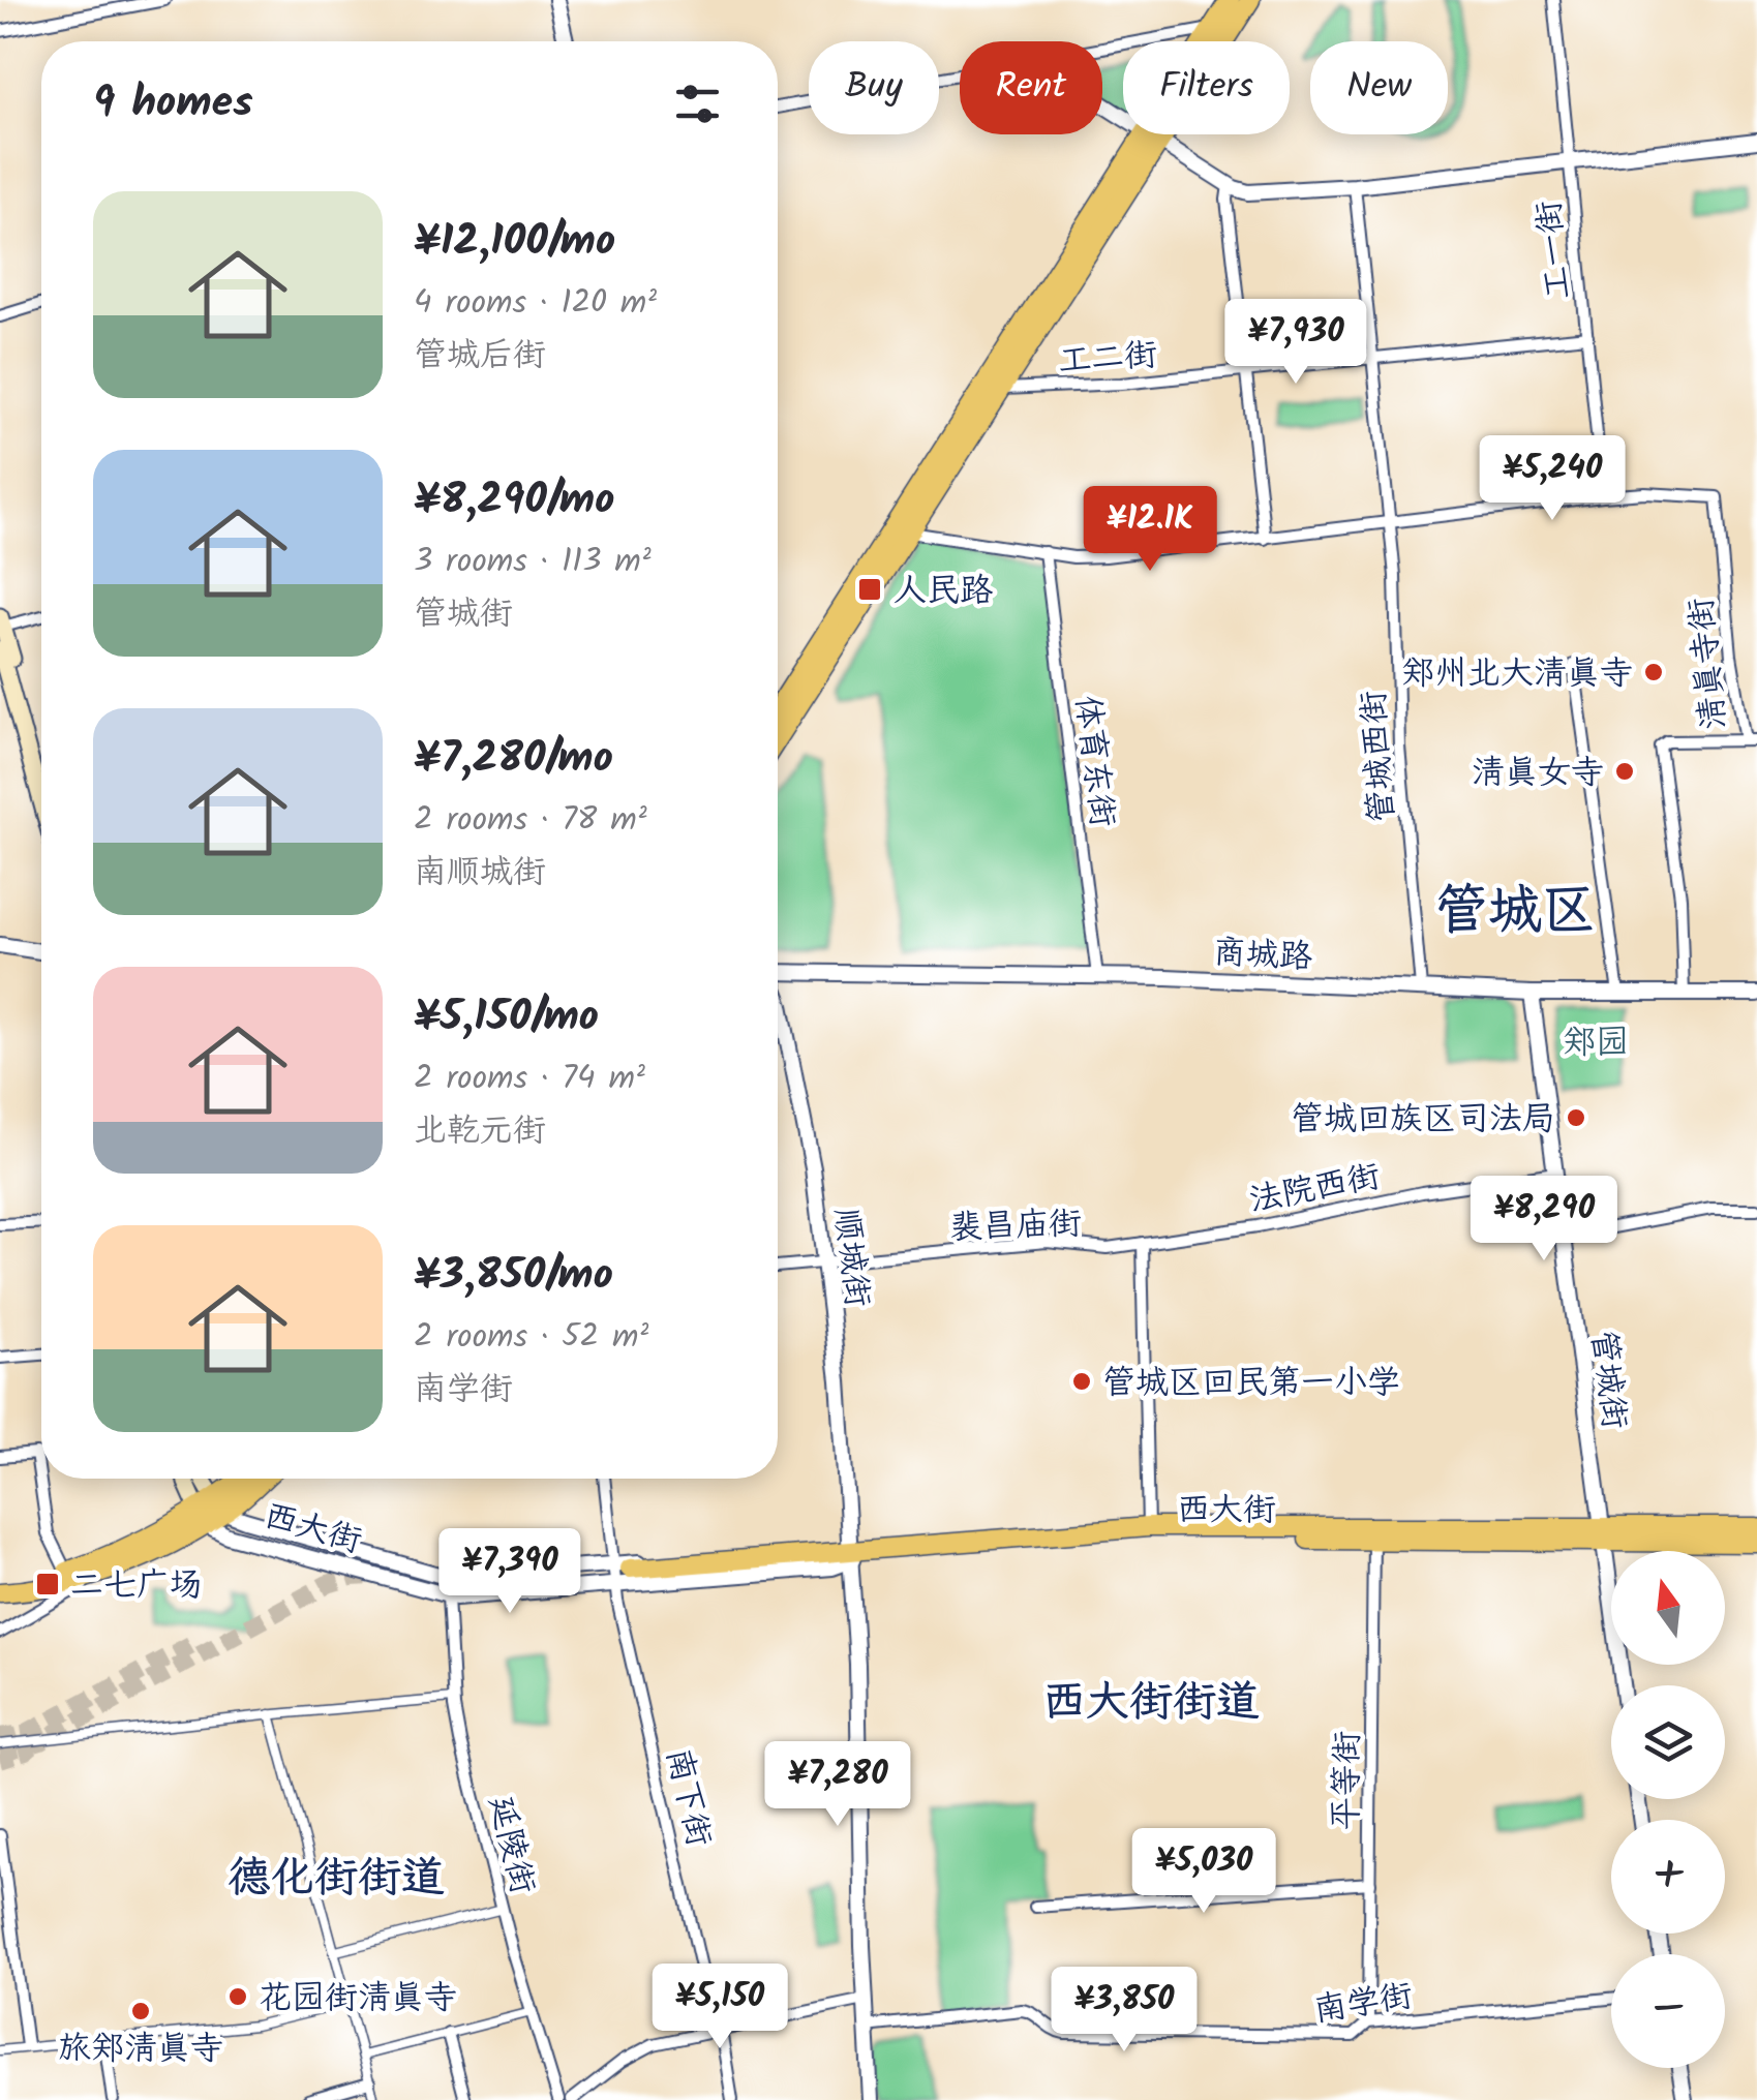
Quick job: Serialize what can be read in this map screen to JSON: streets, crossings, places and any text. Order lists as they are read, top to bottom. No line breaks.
{"streets":{"main road":["西大街"],"street":["工一街","工二街","清真寺街","管城西街","体育东街","商城路","法院西街","裴昌庙街","顺城街","管城街","平等街","南下街","延陵街","南学街"]},"crossings":[["工一街","工二街"],["工一街","清真寺街"],["工二街","管城西街"],["清真寺街","商城路"],["管城西街","商城路"],["体育东街","商城路"],["商城路","管城街"],["法院西街","裴昌庙街"],["法院西街","管城街"],["裴昌庙街","顺城街"],["顺城街","西大街"],["顺城街","南学街"],["管城街","西大街"],["西大街","平等街"],["西大街","南下街"],["西大街","延陵街"],["平等街","南学街"]],"districts":["管城区","西大街街道","德化街街道"],"parks":["郑园"],"places":{"transit":["人民路","二七广场"],"other":["郑州北大清真寺","清真女寺","管城回族区司法局","管城区回民第一小学","花园街清真寺","旅郑清真寺"]},"north":"top","page":{"chip":["Buy","Rent","Filters","New"],"heading":"9 homes","list":[{"name":"¥12,100/mo","note":"4 rooms · 120 m² · 管城后街"},{"name":"¥8,290/mo","note":"3 rooms · 113 m² · 管城街"},{"name":"¥7,280/mo","note":"2 rooms · 78 m² · 南顺城街"},{"name":"¥5,150/mo","note":"2 rooms · 74 m² · 北乾元街"},{"name":"¥3,850/mo","note":"2 rooms · 52 m² · 南学街"}],"price":["¥7,930","¥5,240","¥12.1K","¥8,290","¥7,390","¥7,280","¥5,030","¥5,150","¥3,850"],"map_buttons":["+","−"]}}
